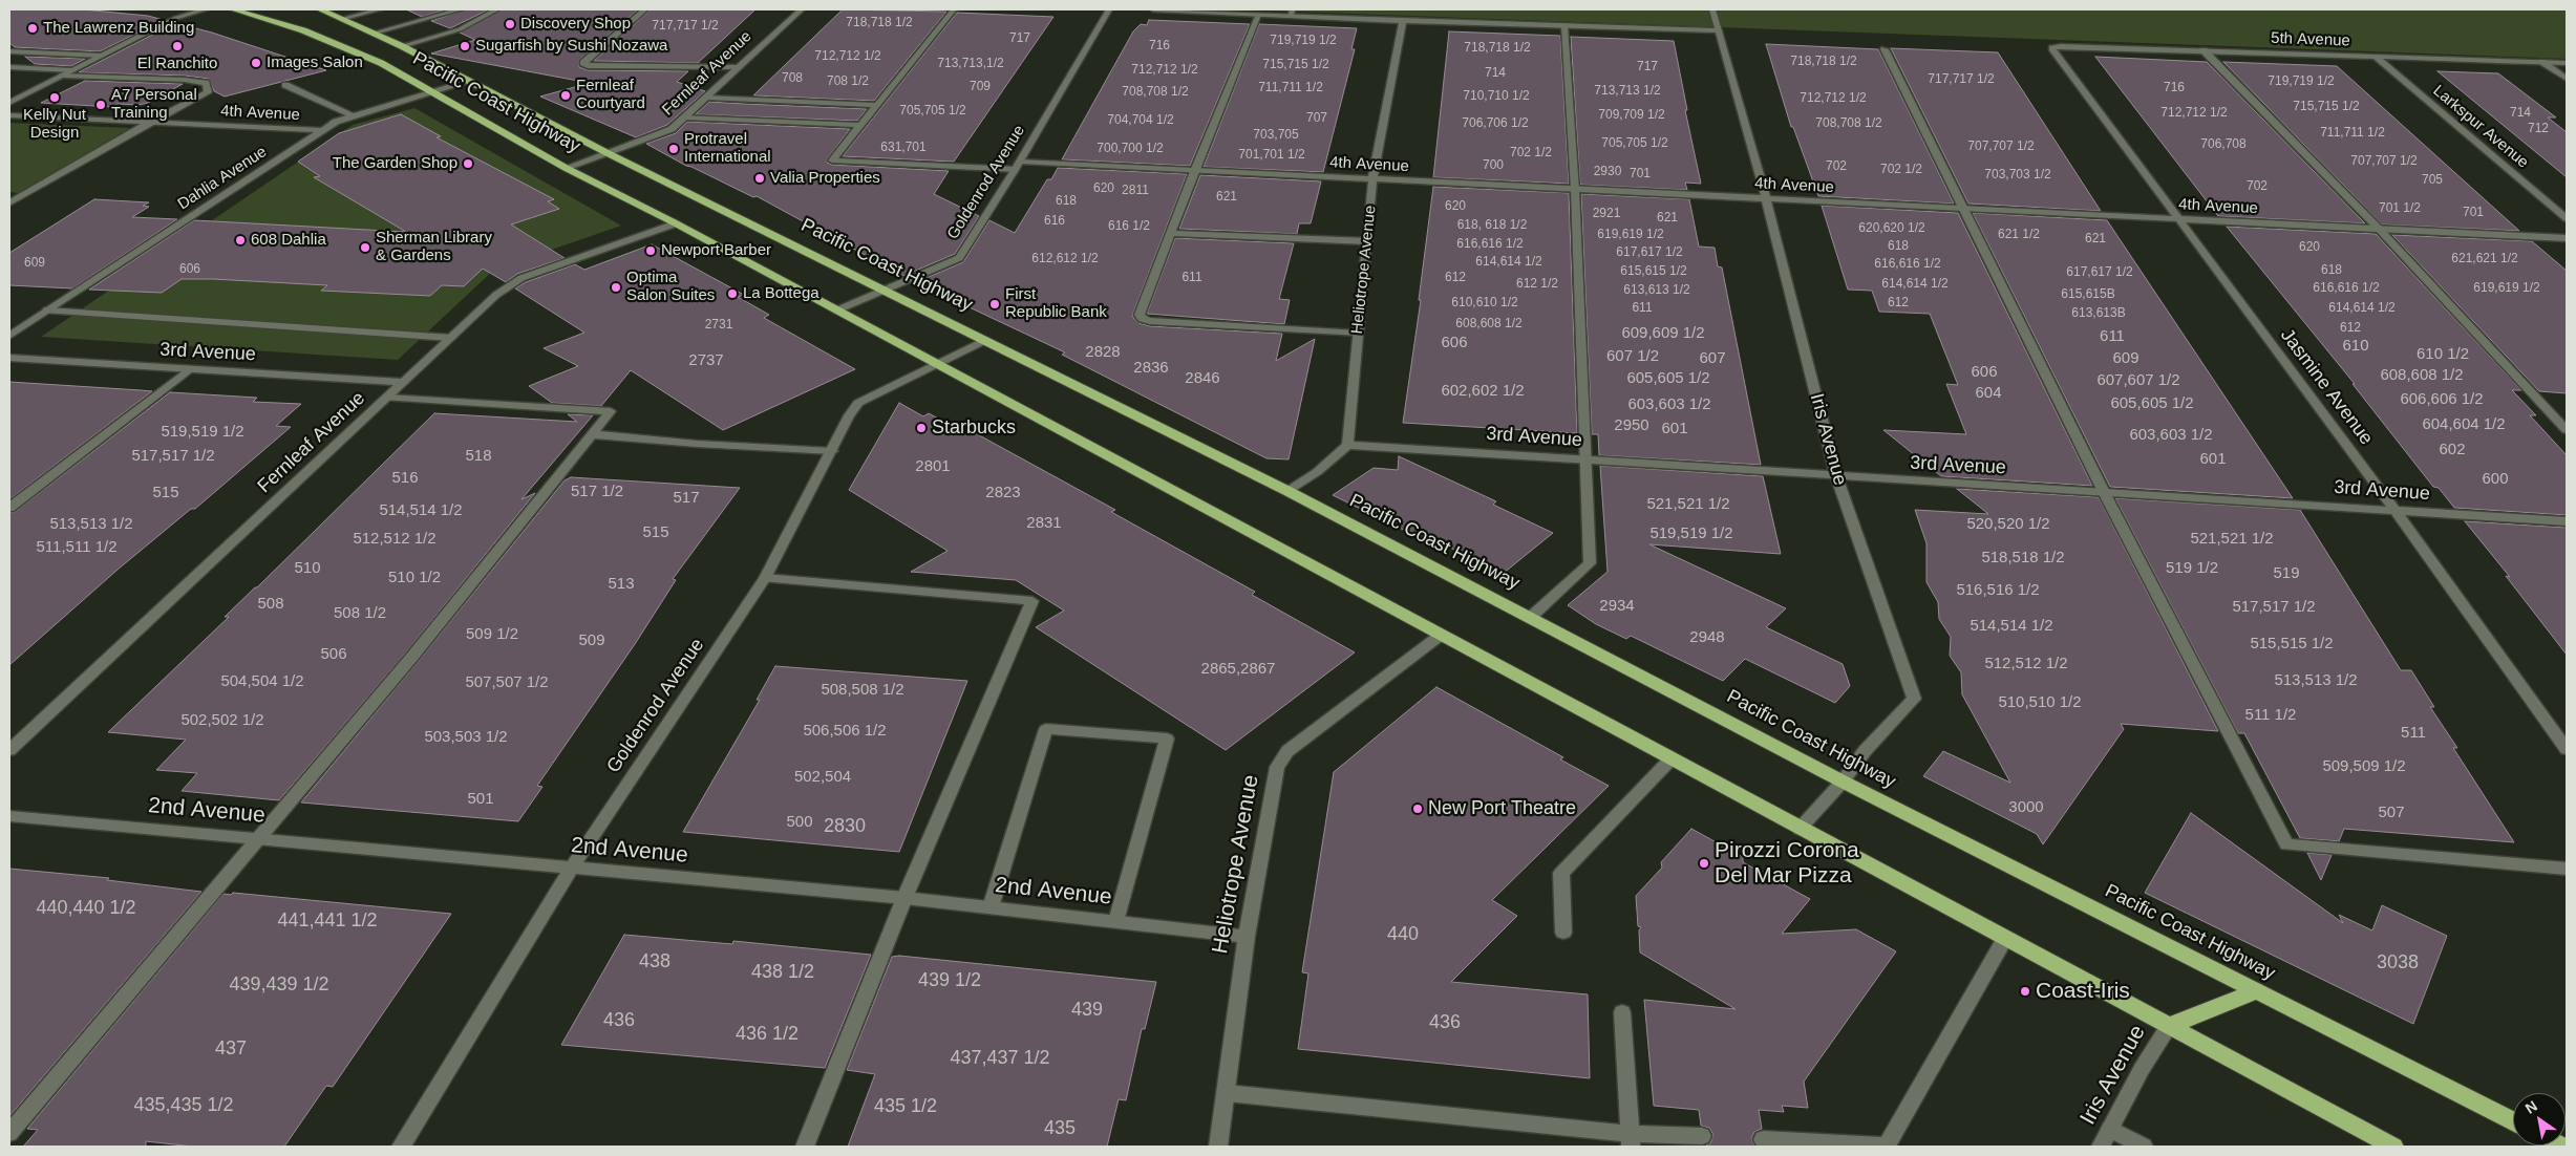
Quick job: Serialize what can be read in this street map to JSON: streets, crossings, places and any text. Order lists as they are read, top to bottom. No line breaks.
{"streets":{"highway":["Pacific Coast Highway"],"street":["5th Avenue","Fernleaf Avenue","4th Avenue","Larkspur Avenue","Dahlia Avenue","Goldenrod Avenue","Heliotrope Avenue","3rd Avenue","Jasmine Avenue","Iris Avenue","2nd Avenue"]},"crossings":[["5th Avenue","Larkspur Avenue"],["5th Avenue","Jasmine Avenue"],["Fernleaf Avenue","Pacific Coast Highway"],["Fernleaf Avenue","3rd Avenue"],["Pacific Coast Highway","Dahlia Avenue"],["Pacific Coast Highway","Goldenrod Avenue"],["Pacific Coast Highway","Heliotrope Avenue"],["Pacific Coast Highway","Iris Avenue"],["4th Avenue","Dahlia Avenue"],["4th Avenue","Goldenrod Avenue"],["4th Avenue","Heliotrope Avenue"],["4th Avenue","Jasmine Avenue"],["4th Avenue","Iris Avenue"],["Goldenrod Avenue","2nd Avenue"],["Heliotrope Avenue","3rd Avenue"],["Heliotrope Avenue","2nd Avenue"],["3rd Avenue","Jasmine Avenue"],["3rd Avenue","Iris Avenue"]],"places":["Discovery Shop","The Lawrenz Building","El Ranchito","Sugarfish by Sushi Nozawa","Images Salon","Fernleaf Courtyard","Kelly Nut Design","A7 Personal Training","Protravel International","The Garden Shop","Valia Properties","608 Dahlia","Sherman Library & Gardens","Newport Barber","Optima Salon Suites","La Bottega","First Republic Bank","Starbucks","New Port Theatre","Pirozzi Corona Del Mar Pizza","Coast-Iris"],"house_numbers":["718,718 1/2","717,717 1/2","717","719,719 1/2","716","718,718 1/2","712,712 1/2","718,718 1/2","713,713,1/2","715,715 1/2","717","712,712 1/2","714","708","717,717 1/2","708 1/2","719,719 1/2","709","711,711 1/2","716","713,713 1/2","708,708 1/2","710,710 1/2","712,712 1/2","715,715 1/2","705,705 1/2","712,712 1/2","714","709,709 1/2","707","704,704 1/2","706,706 1/2","708,708 1/2","712","711,711 1/2","703,705","705,705 1/2","706,708","707,707 1/2","631,701","700,700 1/2","702 1/2","701,701 1/2","707,707 1/2","700","702","702 1/2","2930","701","703,703 1/2","705","702","620","2811","621","618","620","701 1/2","701","2921","621","616","618, 618 1/2","616 1/2","620,620 1/2","619,619 1/2","621 1/2","621","616,616 1/2","618","620","617,617 1/2","612,612 1/2","621,621 1/2","614,614 1/2","609","616,616 1/2","606","618","615,615 1/2","617,617 1/2","611","612","612 1/2","614,614 1/2","616,616 1/2","619,619 1/2","613,613 1/2","615,615B","610,610 1/2","612","611","614,614 1/2","613,613B","608,608 1/2","2731","612","609,609 1/2","611","606","610","2828","610 1/2","607 1/2","607","609","2737","2836","606","608,608 1/2","2846","605,605 1/2","607,607 1/2","602,602 1/2","604","606,606 1/2","605,605 1/2","603,603 1/2","604,604 1/2","2950","601","519,519 1/2","603,603 1/2","602","517,517 1/2","518","601","2801","516","600","517 1/2","515","2823","517","521,521 1/2","514,514 1/2","2831","513,513 1/2","520,520 1/2","515","519,519 1/2","512,512 1/2","521,521 1/2","511,511 1/2","518,518 1/2","510","519 1/2","519","510 1/2","513","516,516 1/2","508","2934","517,517 1/2","508 1/2","514,514 1/2","509 1/2","2948","509","515,515 1/2","506","512,512 1/2","2865,2867","513,513 1/2","504,504 1/2","507,507 1/2","508,508 1/2","510,510 1/2","511 1/2","502,502 1/2","506,506 1/2","511","503,503 1/2","509,509 1/2","502,504","501","3000","507","500","2830","440,440 1/2","441,441 1/2","440","438","3038","438 1/2","439 1/2","439,439 1/2","439","436","436","436 1/2","437","437,437 1/2","435,435 1/2","435 1/2","435"],"north":"top left"}
